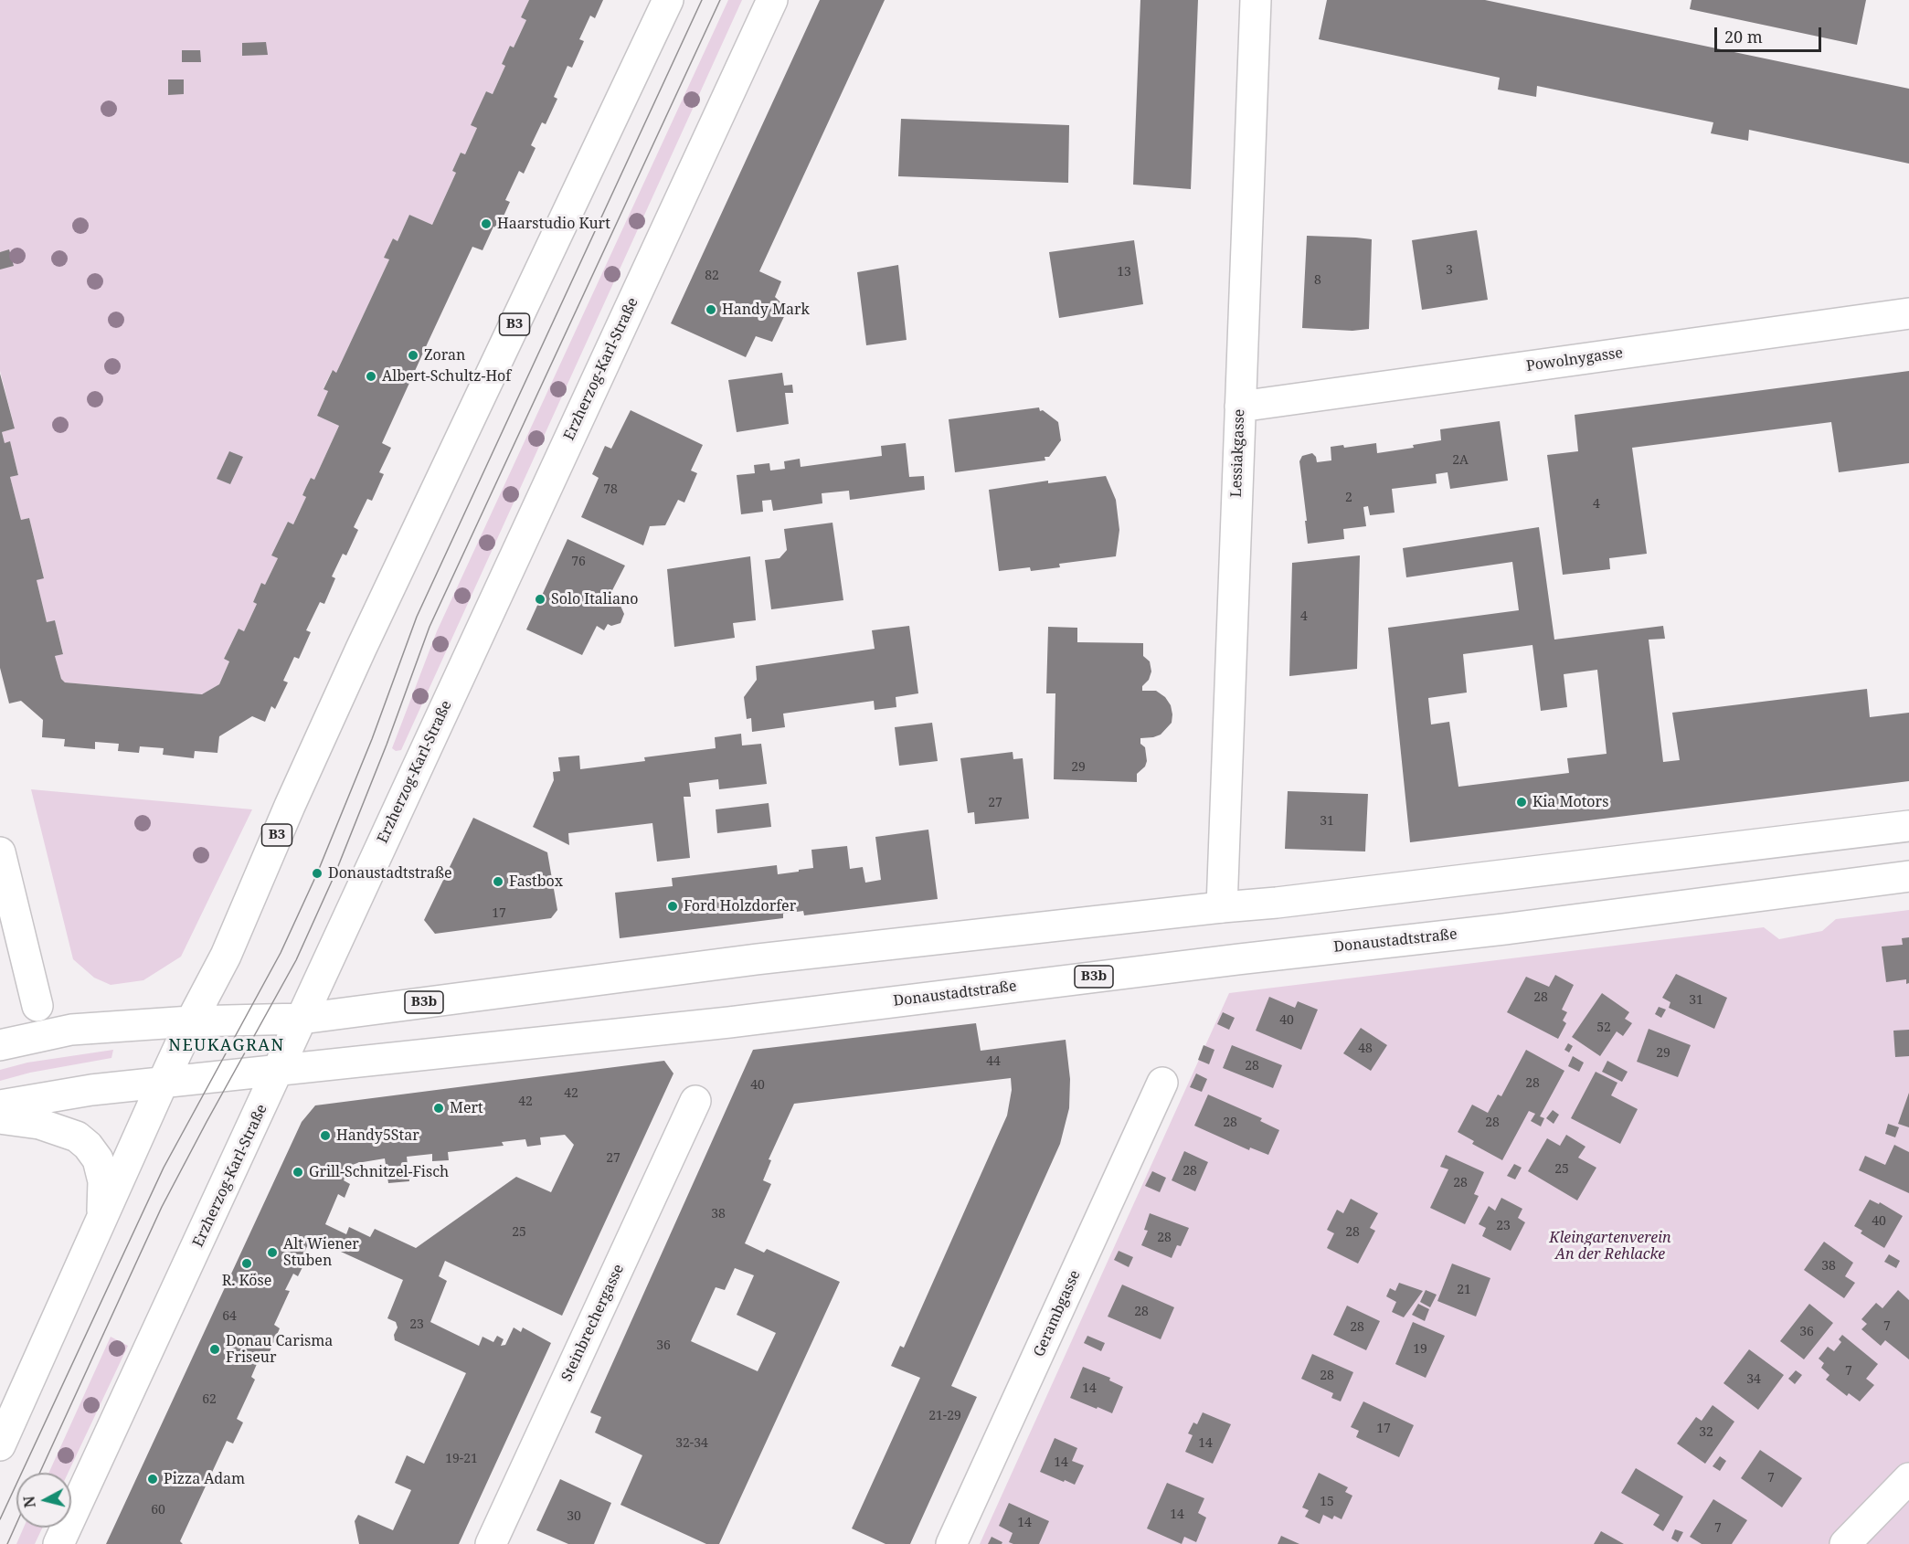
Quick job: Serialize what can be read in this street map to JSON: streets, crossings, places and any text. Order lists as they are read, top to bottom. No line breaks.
{"streets":{"main road":["B3","Powolnygasse","Erzherzog-Karl-Straße","Lessiakgasse","Donaustadtstraße","B3b","Gerambgasse","Steinbrechergasse"]},"crossings":[["B3","Donaustadtstraße"],["B3","B3b"],["Powolnygasse","Lessiakgasse"],["Erzherzog-Karl-Straße","Donaustadtstraße"],["Erzherzog-Karl-Straße","B3b"],["Lessiakgasse","B3b"]],"districts":["NEUKAGRAN"],"parks":["Kleingartenverein An der Rehlacke"],"places":["Haarstudio Kurt","Handy Mark","Zoran","Albert-Schultz-Hof","Solo Italiano","Kia Motors","Donaustadtstraße","Fastbox","Ford Holzdorfer","Mert","Handy5Star","Grill-Schnitzel-Fisch","Alt Wiener Stuben","R. Köse","Donau Carisma Friseur","Pizza Adam"],"house_numbers":["3","13","82","8","2A","78","2","4","76","4","29","27","31","17","28","31","40","52","48","29","44","28","28","40","42","42","28","28","27","25","28","28","38","40","23","25","28","28","38","21","28","64","23","7","28","36","36","19","7","28","34","14","62","21-29","17","32","32-34","14","19-21","14","7","15","60","14","30","14","7"],"scale_bar":"20 m","north":"left"}
